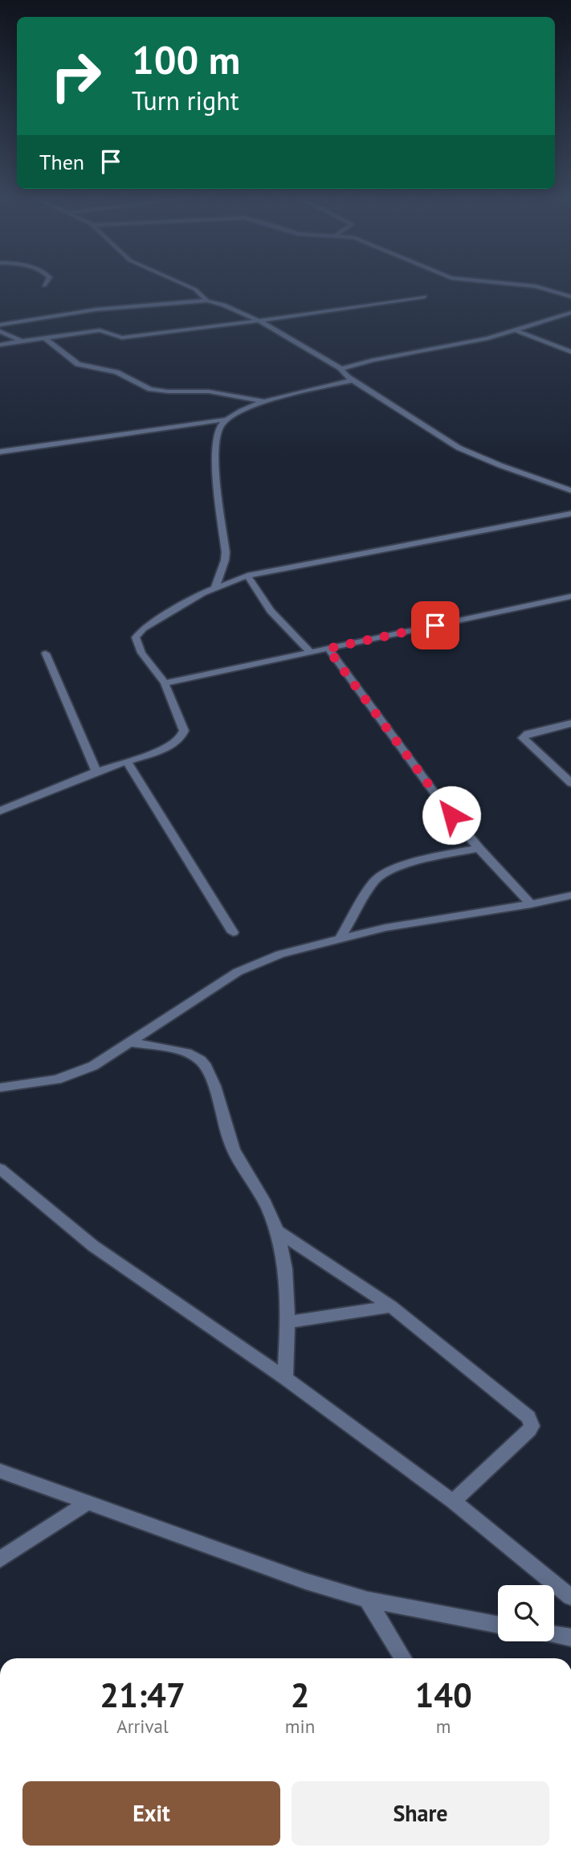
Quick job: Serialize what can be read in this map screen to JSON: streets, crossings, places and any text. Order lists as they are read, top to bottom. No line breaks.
{"page":{"turn":["100 m","Turn right"],"then":"Then","eta":["21:47","Arrival","2","min","140","m"],"buttons":["Exit","Share"]}}
